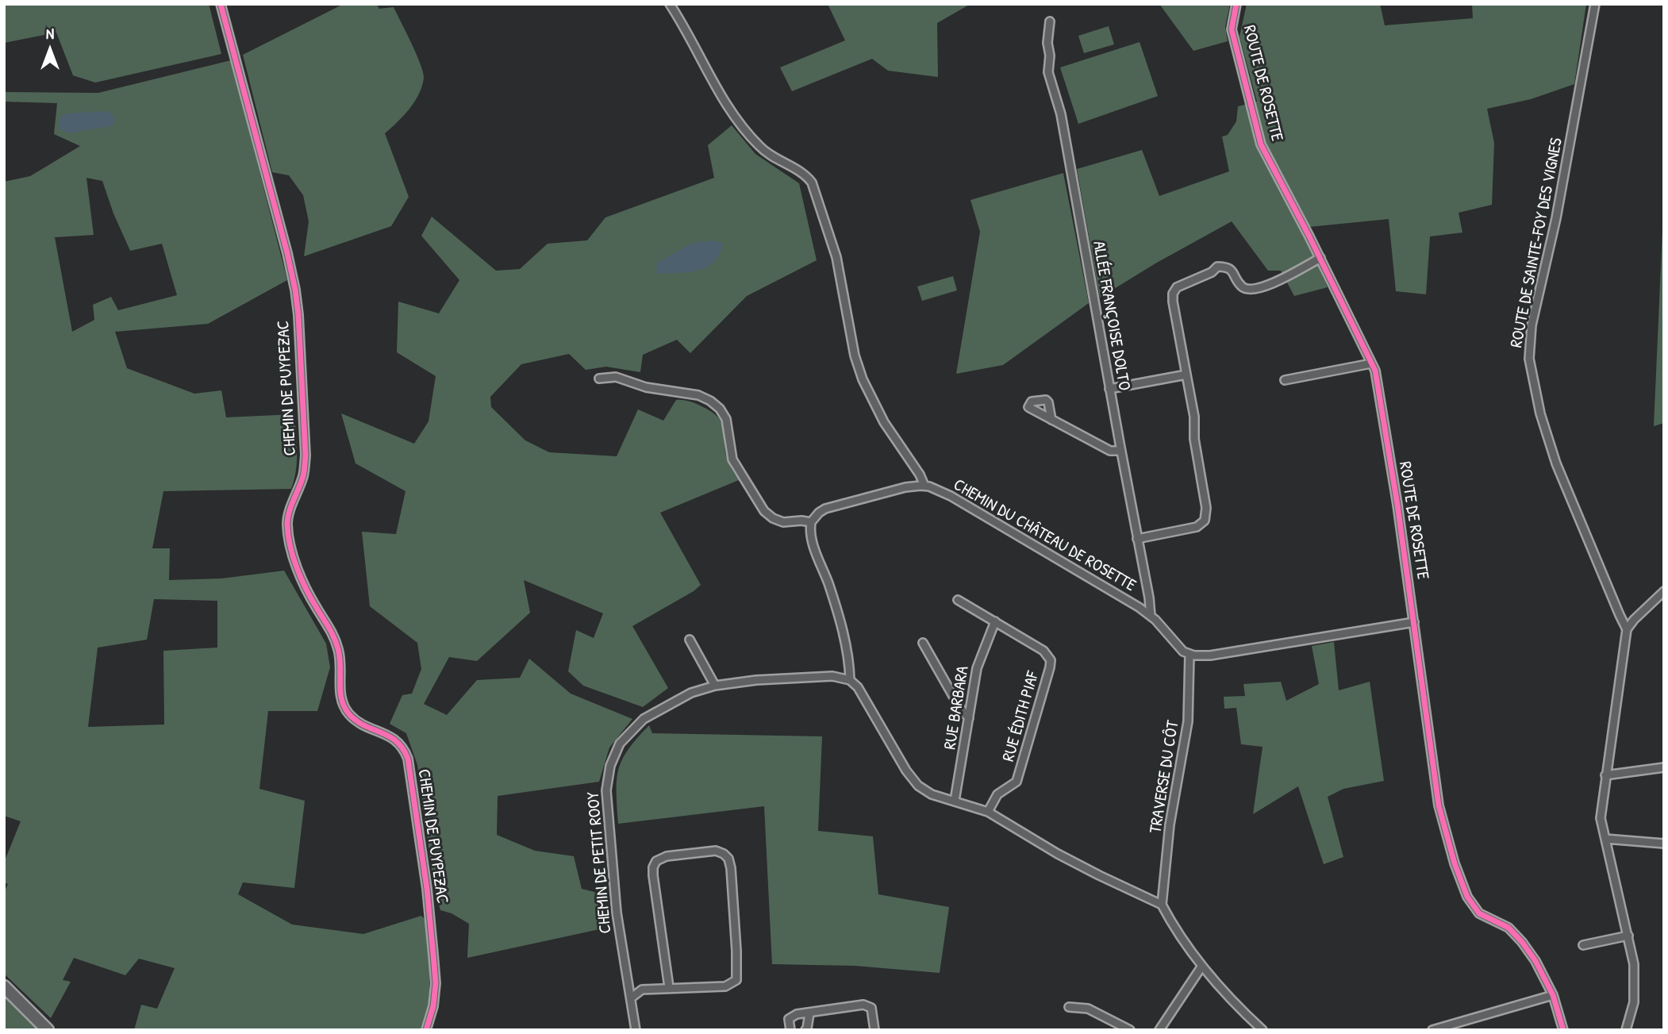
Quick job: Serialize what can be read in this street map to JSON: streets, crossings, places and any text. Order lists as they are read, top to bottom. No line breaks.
{"streets":{"street":["ROUTE DE ROSETTE","ROUTE DE SAINTE-FOY DES VIGNES","ALLÉE FRANÇOISE DOLTO","CHEMIN DE PUYPEZAC","CHEMIN DU CHÂTEAU DE ROSETTE","RUE BARBARA","RUE ÉDITH PIAF","TRAVERSE DU CÔT","CHEMIN DE PETIT ROOY"]},"crossings":[["ALLÉE FRANÇOISE DOLTO","CHEMIN DU CHÂTEAU DE ROSETTE"],["CHEMIN DU CHÂTEAU DE ROSETTE","TRAVERSE DU CÔT"],["RUE BARBARA","RUE ÉDITH PIAF"]],"north":"top"}
